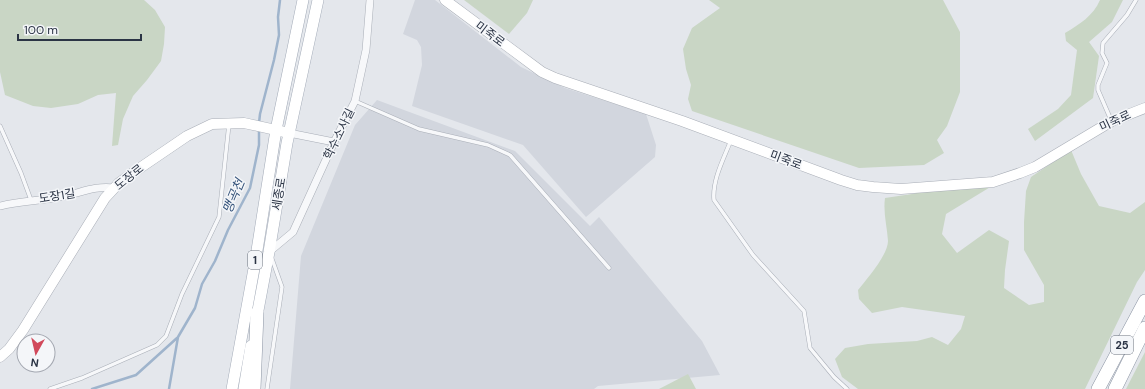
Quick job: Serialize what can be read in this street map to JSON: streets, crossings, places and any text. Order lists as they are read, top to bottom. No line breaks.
{"streets":{"highway":["25"],"main road":["세종로","1"],"street":["미죽로","학수소사길","도장로","도장1길"]},"crossings":[["학수소사길","도장로"],["학수소사길","세종로"],["도장로","세종로"],["도장로","도장1길"]],"water":["맹곡천"],"scale_bar":"100 m","north":"bottom"}
